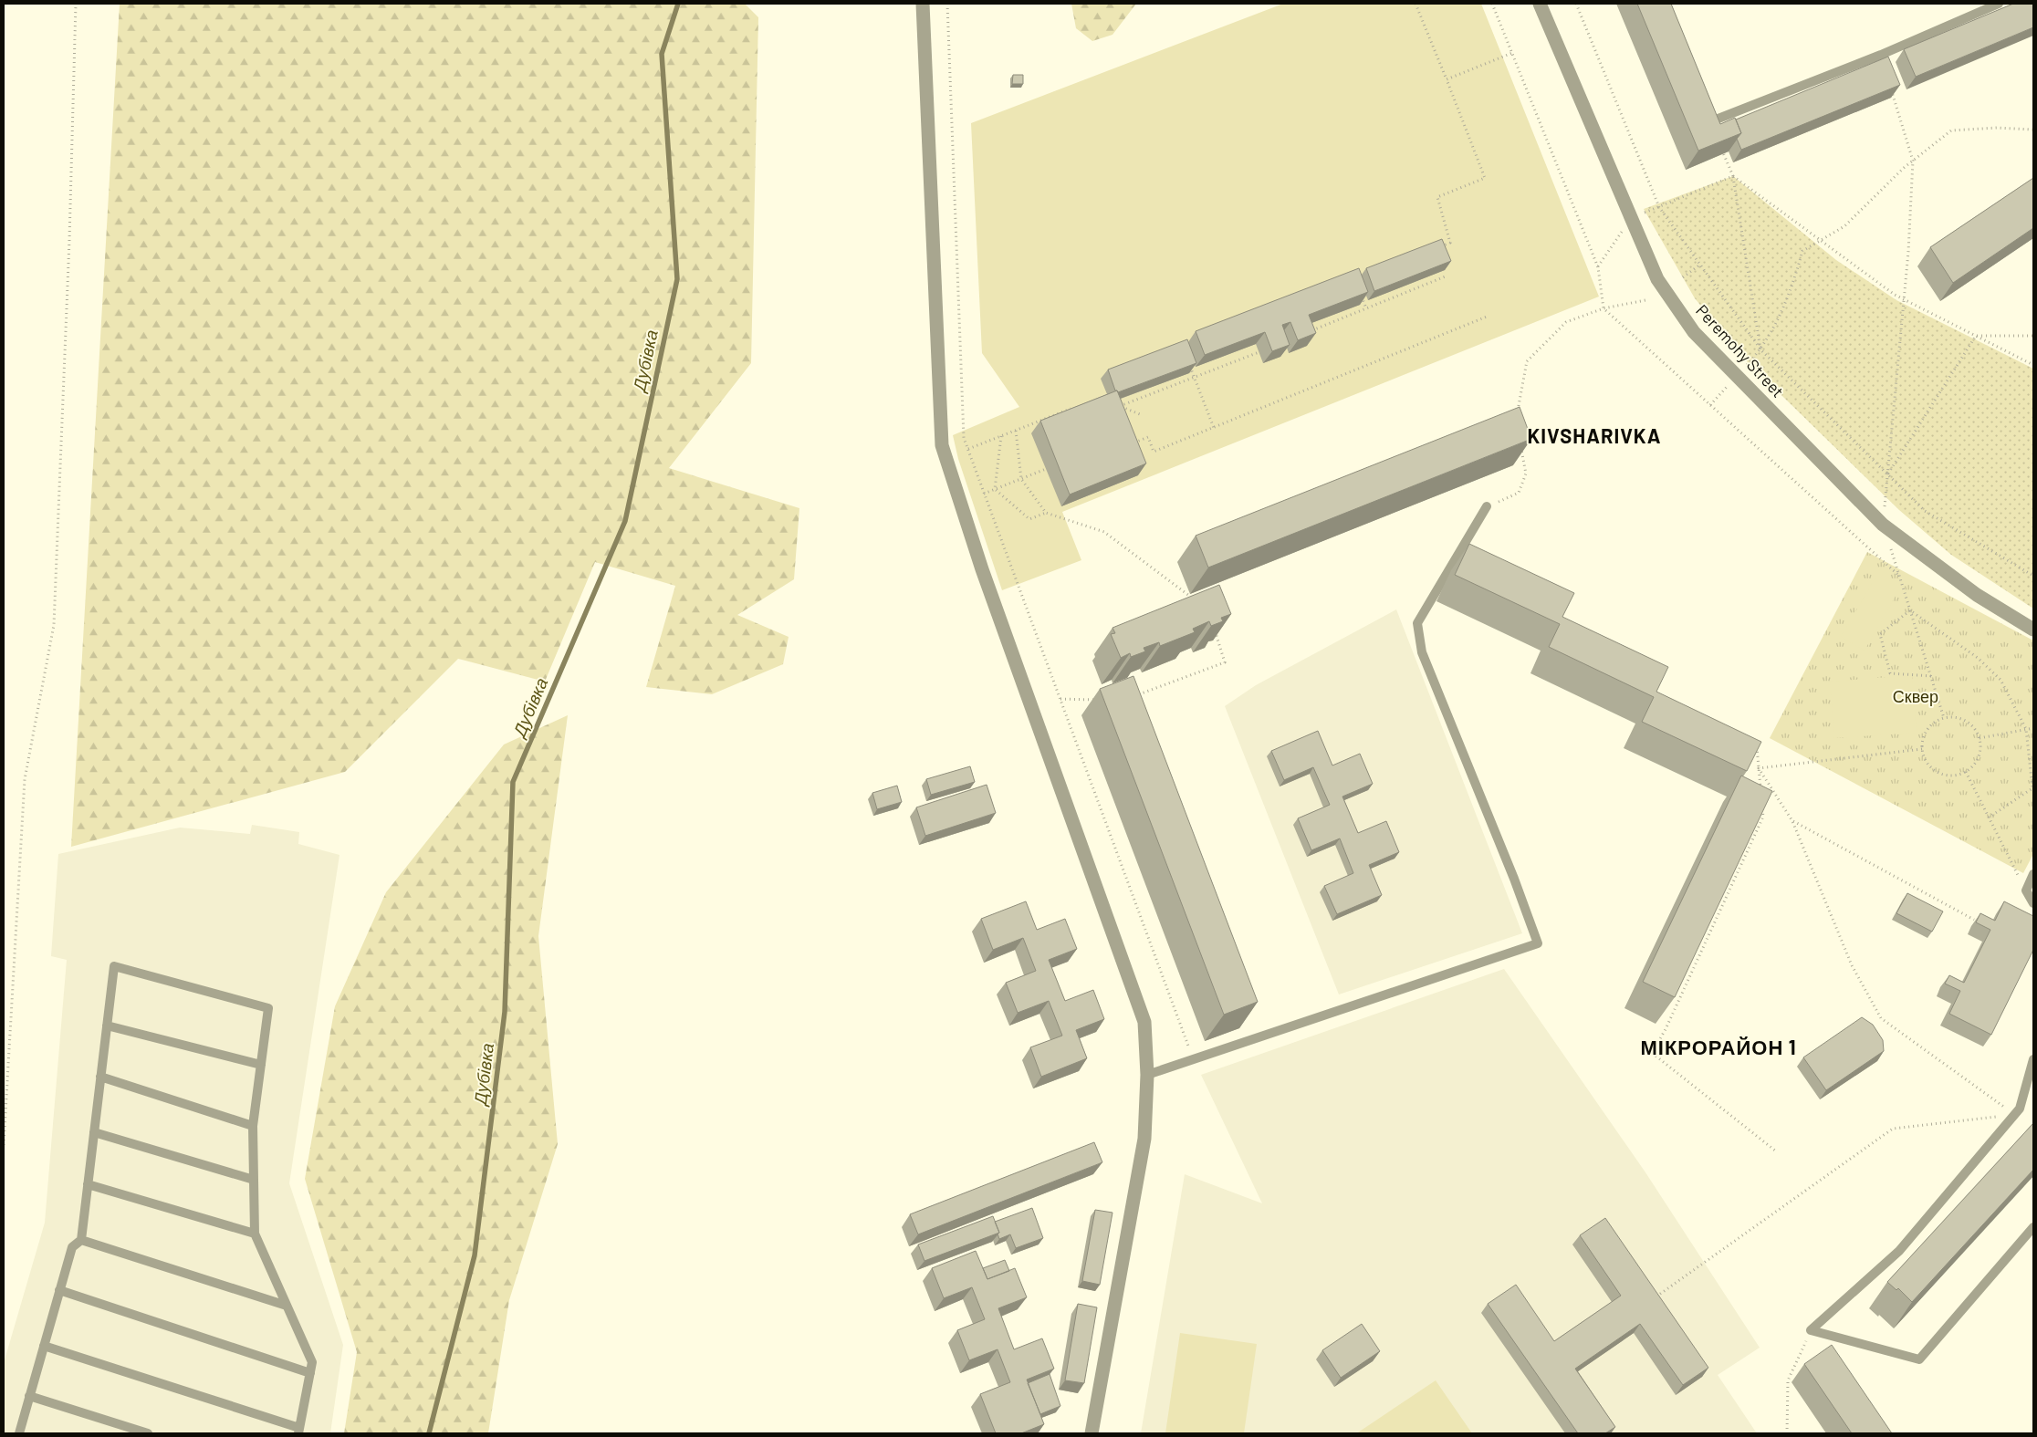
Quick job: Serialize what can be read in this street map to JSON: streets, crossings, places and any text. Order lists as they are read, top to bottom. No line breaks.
{"streets":{"street":["Peremohy Street"]},"districts":["KIVSHARIVKA","МІКРОРАЙОН 1"],"water":["Дубівка"],"parks":["Сквер"]}
